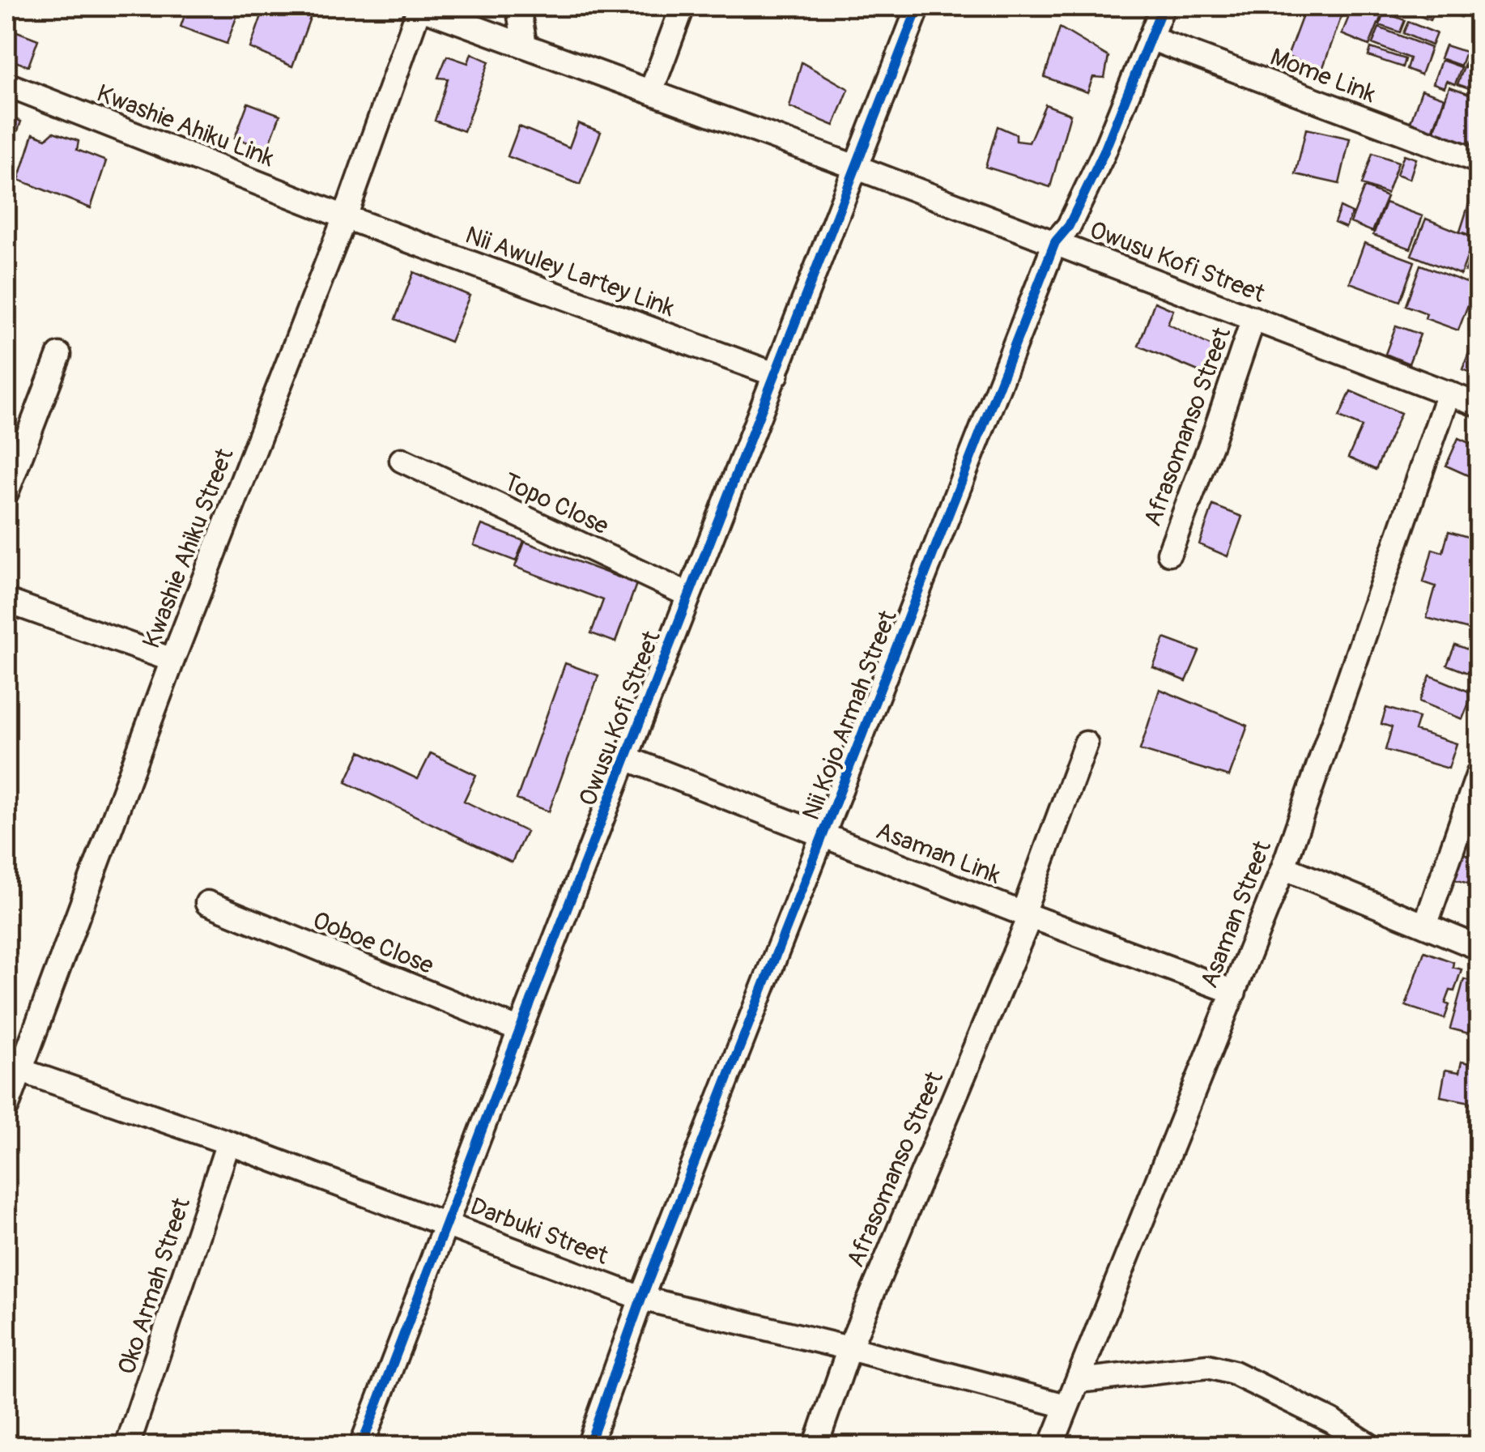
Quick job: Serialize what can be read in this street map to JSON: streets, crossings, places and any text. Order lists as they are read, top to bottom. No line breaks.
{"streets":{"street":["Mome Link","Kwashie Ahiku Link","Owusu Kofi Street","Nii Awuley Lartey Link","Afrasomanso Street","Topo Close","Kwashie Ahiku Street","Nii Kojo Armah Street","Asaman Link","Asaman Street","Ooboe Close","Darbuki Street","Oko Armah Street"]},"crossings":[["Mome Link","Nii Kojo Armah Street"],["Kwashie Ahiku Link","Nii Awuley Lartey Link"],["Kwashie Ahiku Link","Kwashie Ahiku Street"],["Owusu Kofi Street","Nii Awuley Lartey Link"],["Owusu Kofi Street","Afrasomanso Street"],["Owusu Kofi Street","Topo Close"],["Owusu Kofi Street","Kwashie Ahiku Street"],["Owusu Kofi Street","Nii Kojo Armah Street"],["Owusu Kofi Street","Asaman Link"],["Owusu Kofi Street","Asaman Street"],["Owusu Kofi Street","Ooboe Close"],["Owusu Kofi Street","Darbuki Street"],["Nii Awuley Lartey Link","Kwashie Ahiku Street"],["Afrasomanso Street","Asaman Link"],["Afrasomanso Street","Darbuki Street"],["Kwashie Ahiku Street","Darbuki Street"],["Nii Kojo Armah Street","Asaman Link"],["Nii Kojo Armah Street","Darbuki Street"],["Asaman Link","Asaman Street"],["Asaman Street","Darbuki Street"],["Darbuki Street","Oko Armah Street"]]}
